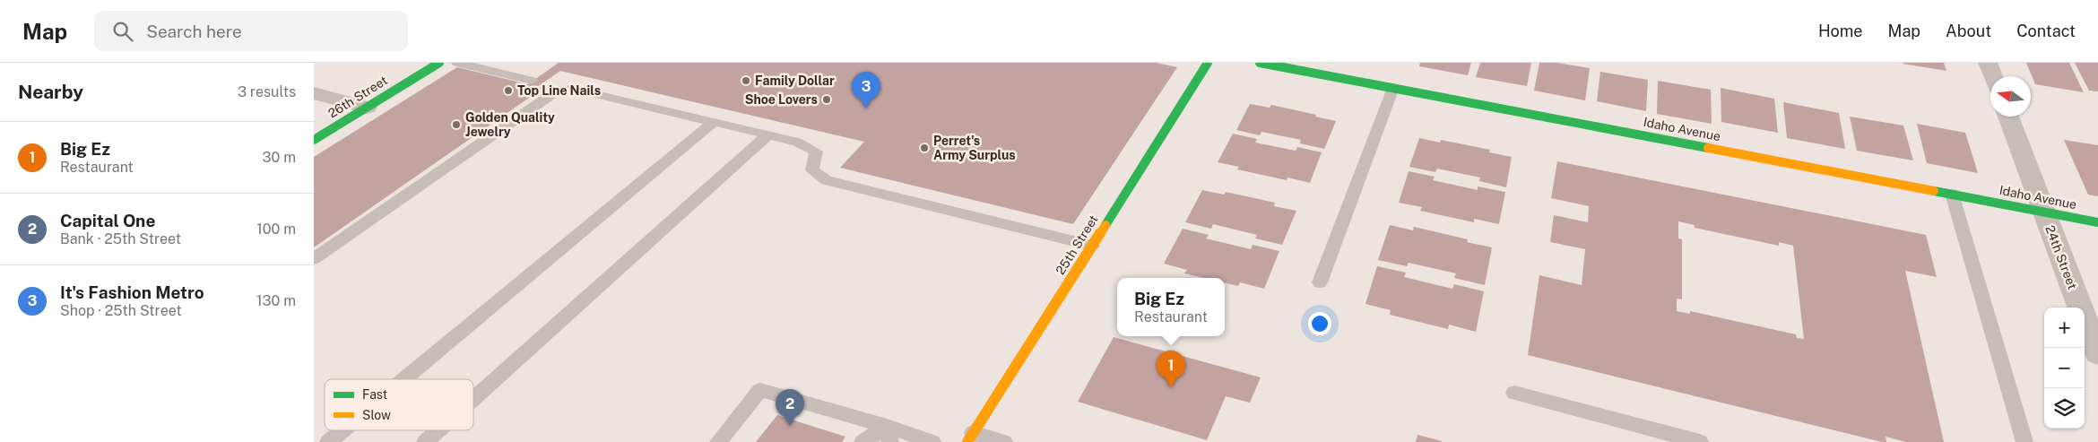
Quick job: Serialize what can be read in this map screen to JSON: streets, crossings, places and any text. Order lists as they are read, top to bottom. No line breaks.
{"streets":{"street":["26th Street","Idaho Avenue","25th Street","24th Street"]},"crossings":[["Idaho Avenue","24th Street"]],"places":["Family Dollar","Top Line Nails","Shoe Lovers","Golden Quality Jewelry","Perret's Army Surplus"],"legend":["Fast","Slow"],"north":"left","page":{"header":"Map","search":"Search here","nav":["Home","Map","About","Contact"],"heading":["Nearby","3 results"],"pins":["3","1","2"],"list":[{"mark":"1","name":"Big Ez","note":"Restaurant","value":"30 m"},{"mark":"2","name":"Capital One","note":"Bank · 25th Street","value":"100 m"},{"mark":"3","name":"It's Fashion Metro","note":"Shop · 25th Street","value":"130 m"}],"popup":["Big Ez","Restaurant"],"map_buttons":["+","−"]}}
